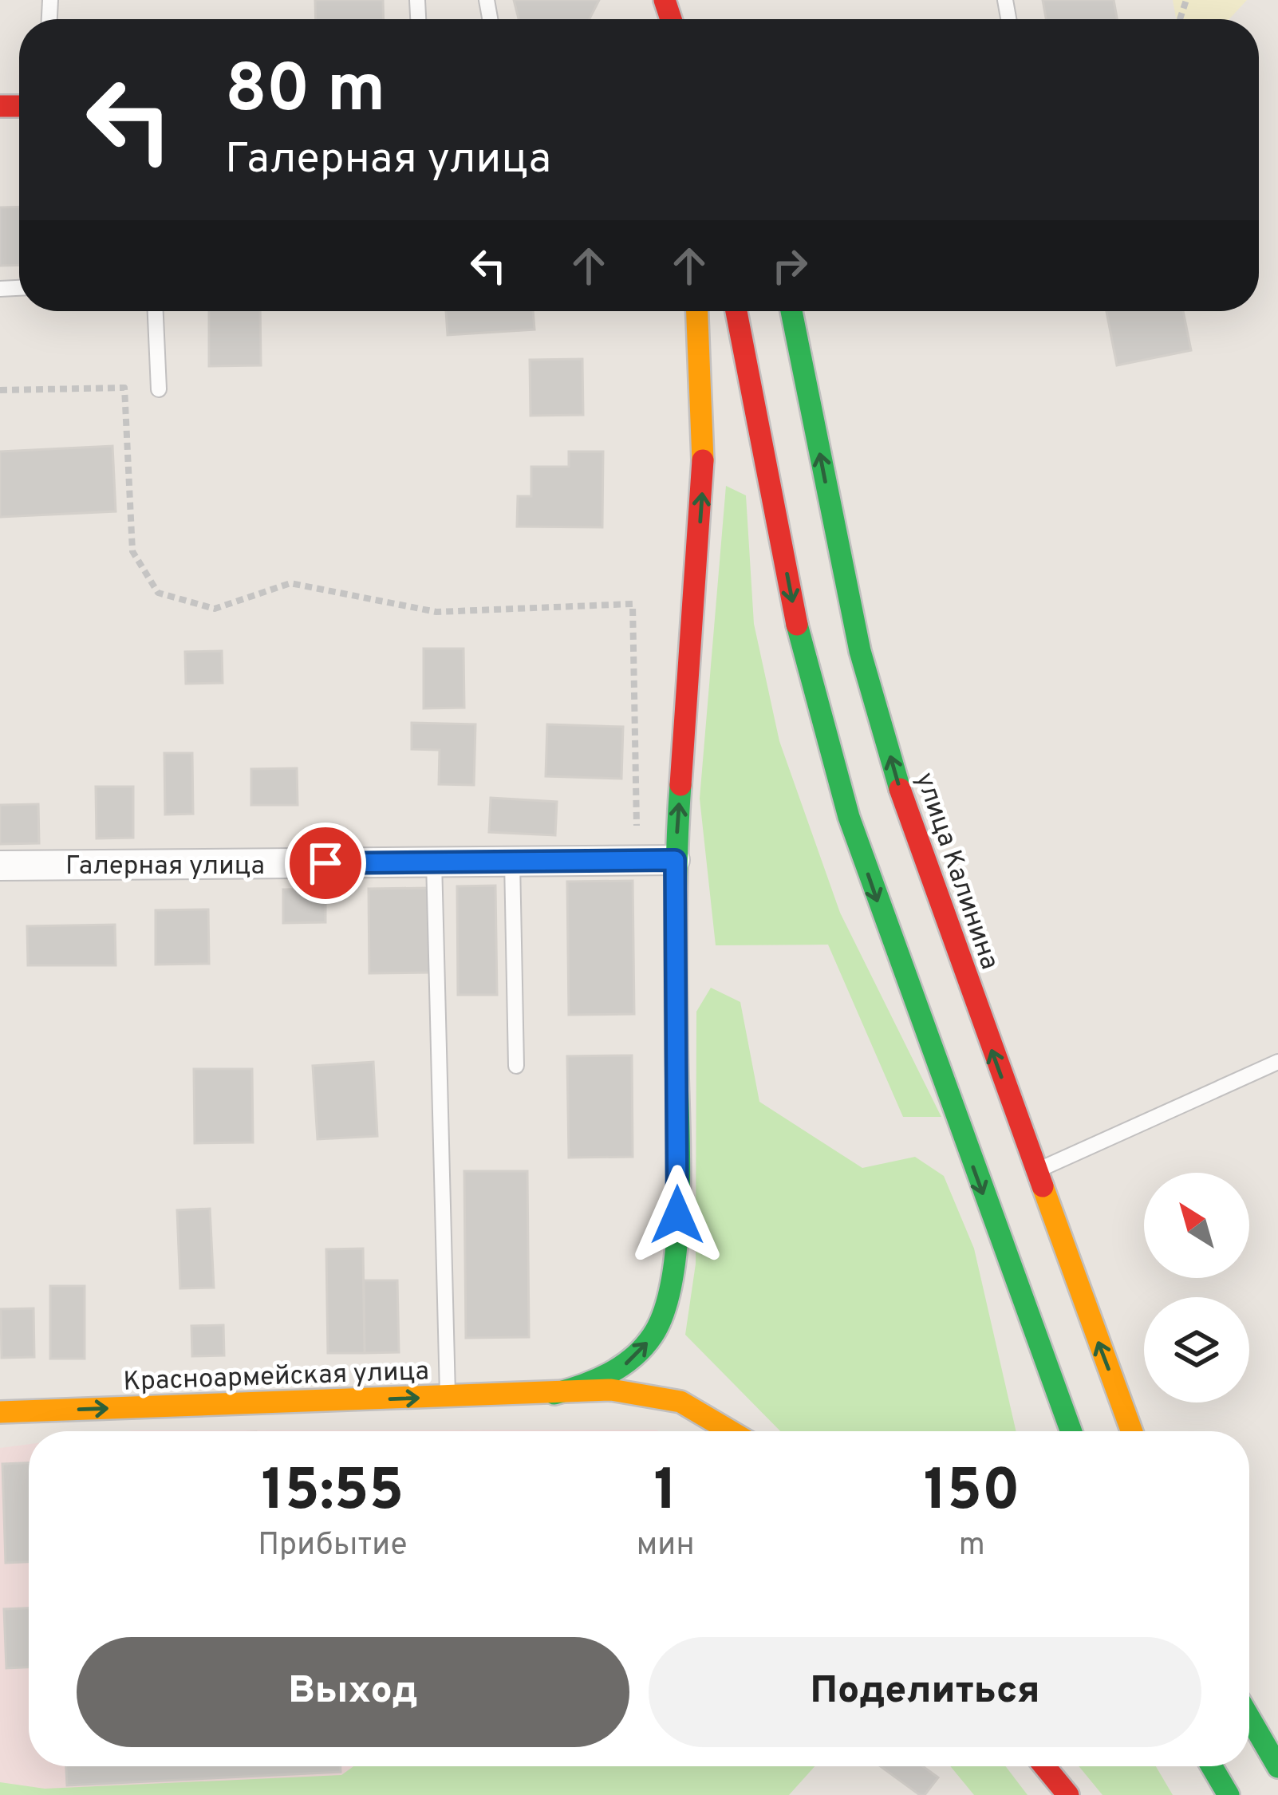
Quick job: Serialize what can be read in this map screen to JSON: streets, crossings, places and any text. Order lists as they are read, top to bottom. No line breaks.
{"streets":{"main road":["улица Калинина","Красноармейская улица"],"street":["Галерная улица"]},"one_way":["Красноармейская улица"],"north":"top left","page":{"turn":["80 m","Галерная улица"],"eta":["15:55","Прибытие","1","мин","150","m"],"buttons":["Выход","Поделиться"]}}
